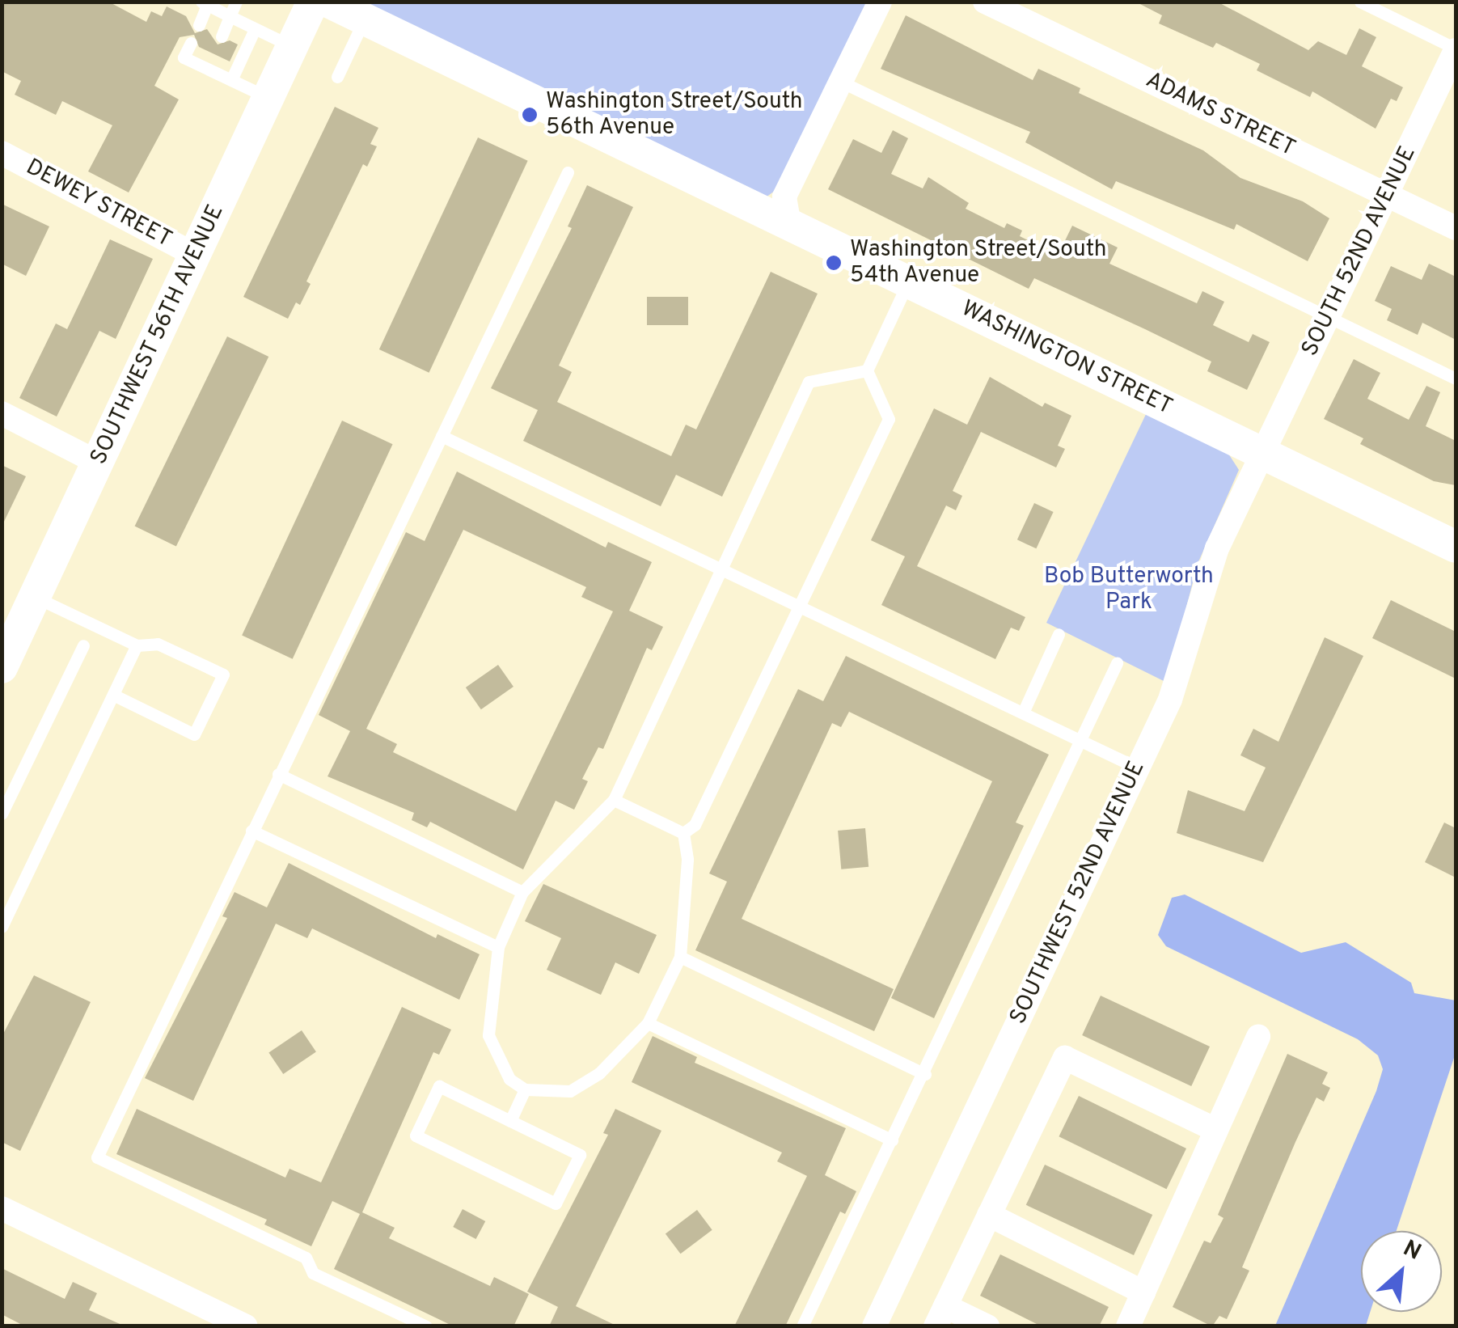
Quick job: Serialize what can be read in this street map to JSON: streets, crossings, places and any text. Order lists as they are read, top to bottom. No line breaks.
{"streets":{"street":["ADAMS STREET","DEWEY STREET","SOUTH 52ND AVENUE","SOUTHWEST 56TH AVENUE","WASHINGTON STREET","SOUTHWEST 52ND AVENUE"]},"crossings":[["ADAMS STREET","SOUTH 52ND AVENUE"],["DEWEY STREET","SOUTHWEST 56TH AVENUE"],["SOUTH 52ND AVENUE","WASHINGTON STREET"],["SOUTH 52ND AVENUE","SOUTHWEST 52ND AVENUE"],["WASHINGTON STREET","SOUTHWEST 52ND AVENUE"]],"parks":["Bob Butterworth Park"],"places":["Washington Street/South 56th Avenue","Washington Street/South 54th Avenue"],"north":"top right"}
